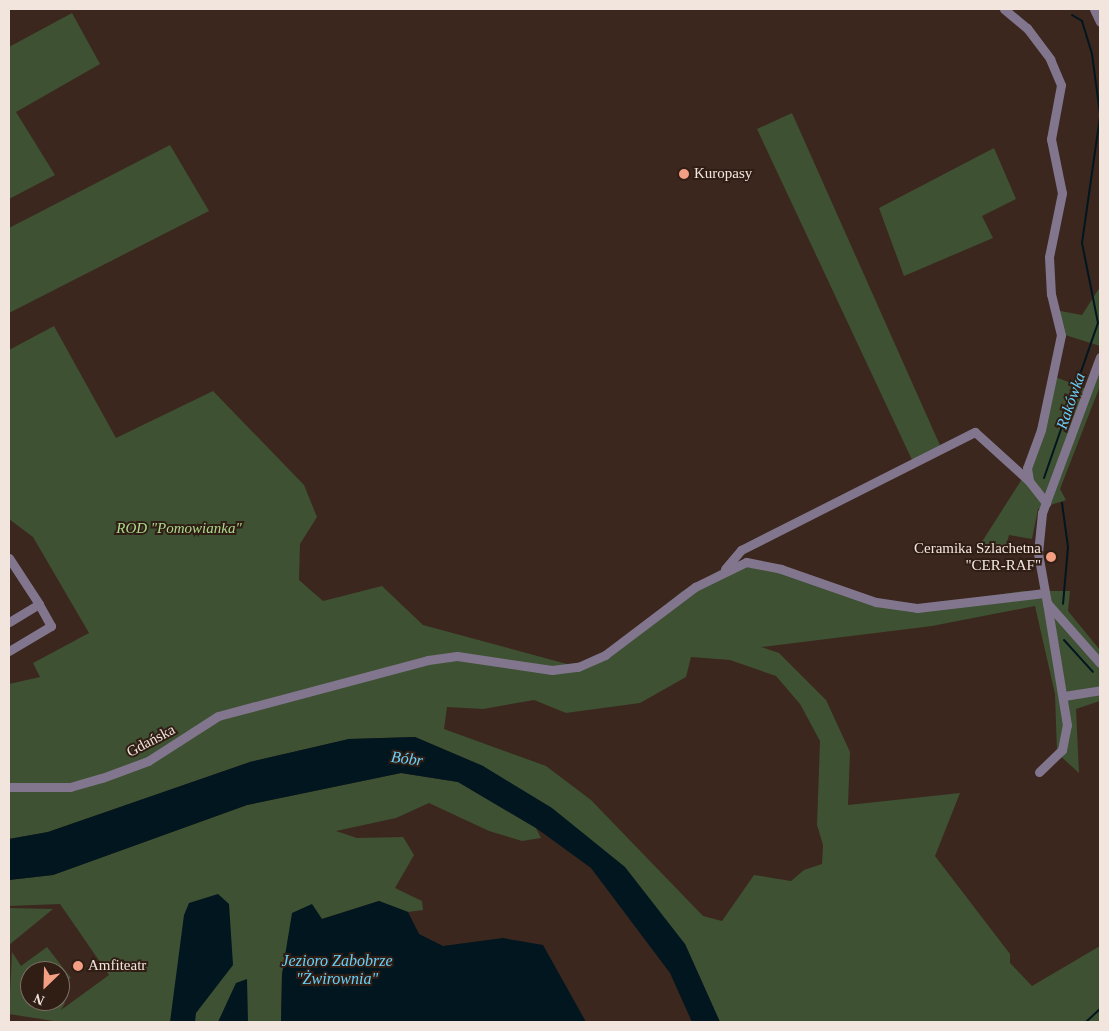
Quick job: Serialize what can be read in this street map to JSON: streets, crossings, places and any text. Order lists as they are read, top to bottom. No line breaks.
{"streets":{"street":["Gdańska"]},"water":["Rakówka","Bóbr","Jezioro Zabobrze \"Żwirownia\""],"parks":["ROD \"Pomowianka\""],"places":["Kuropasy","Ceramika Szlachetna \"CER-RAF\"","Amfiteatr"],"north":"bottom left"}
